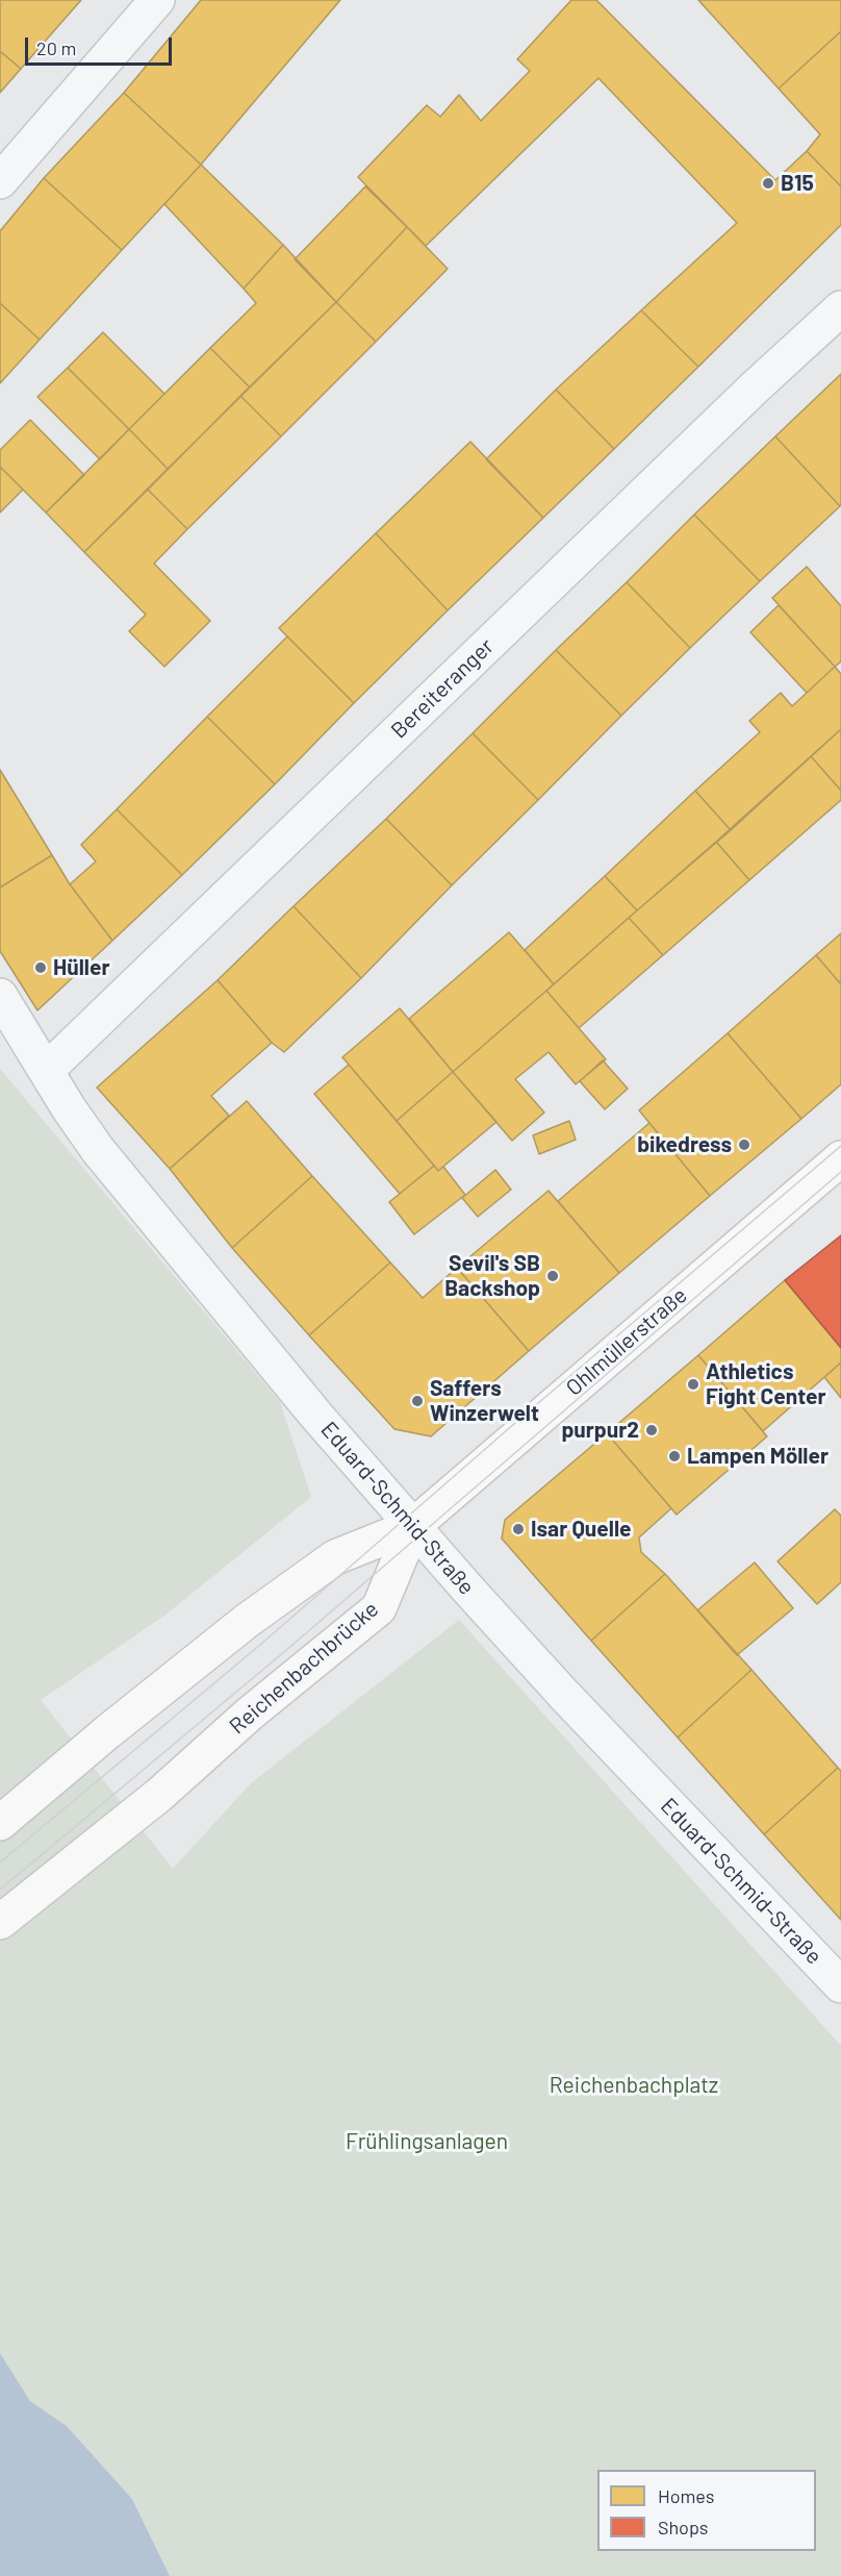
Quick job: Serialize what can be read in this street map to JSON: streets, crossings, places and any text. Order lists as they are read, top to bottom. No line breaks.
{"streets":{"main road":["Ohlmüllerstraße","Reichenbachbrücke"],"street":["Bereiteranger","Eduard-Schmid-Straße"]},"crossings":[["Bereiteranger","Eduard-Schmid-Straße"],["Ohlmüllerstraße","Eduard-Schmid-Straße"],["Ohlmüllerstraße","Reichenbachbrücke"],["Eduard-Schmid-Straße","Reichenbachbrücke"]],"parks":["Reichenbachplatz","Frühlingsanlagen"],"places":["B15","Hüller","bikedress","Sevil's SB Backshop","Athletics Fight Center","Saffers Winzerwelt","purpur2","Lampen Möller","Isar Quelle"],"legend":["Homes","Shops"],"scale_bar":"20 m"}
